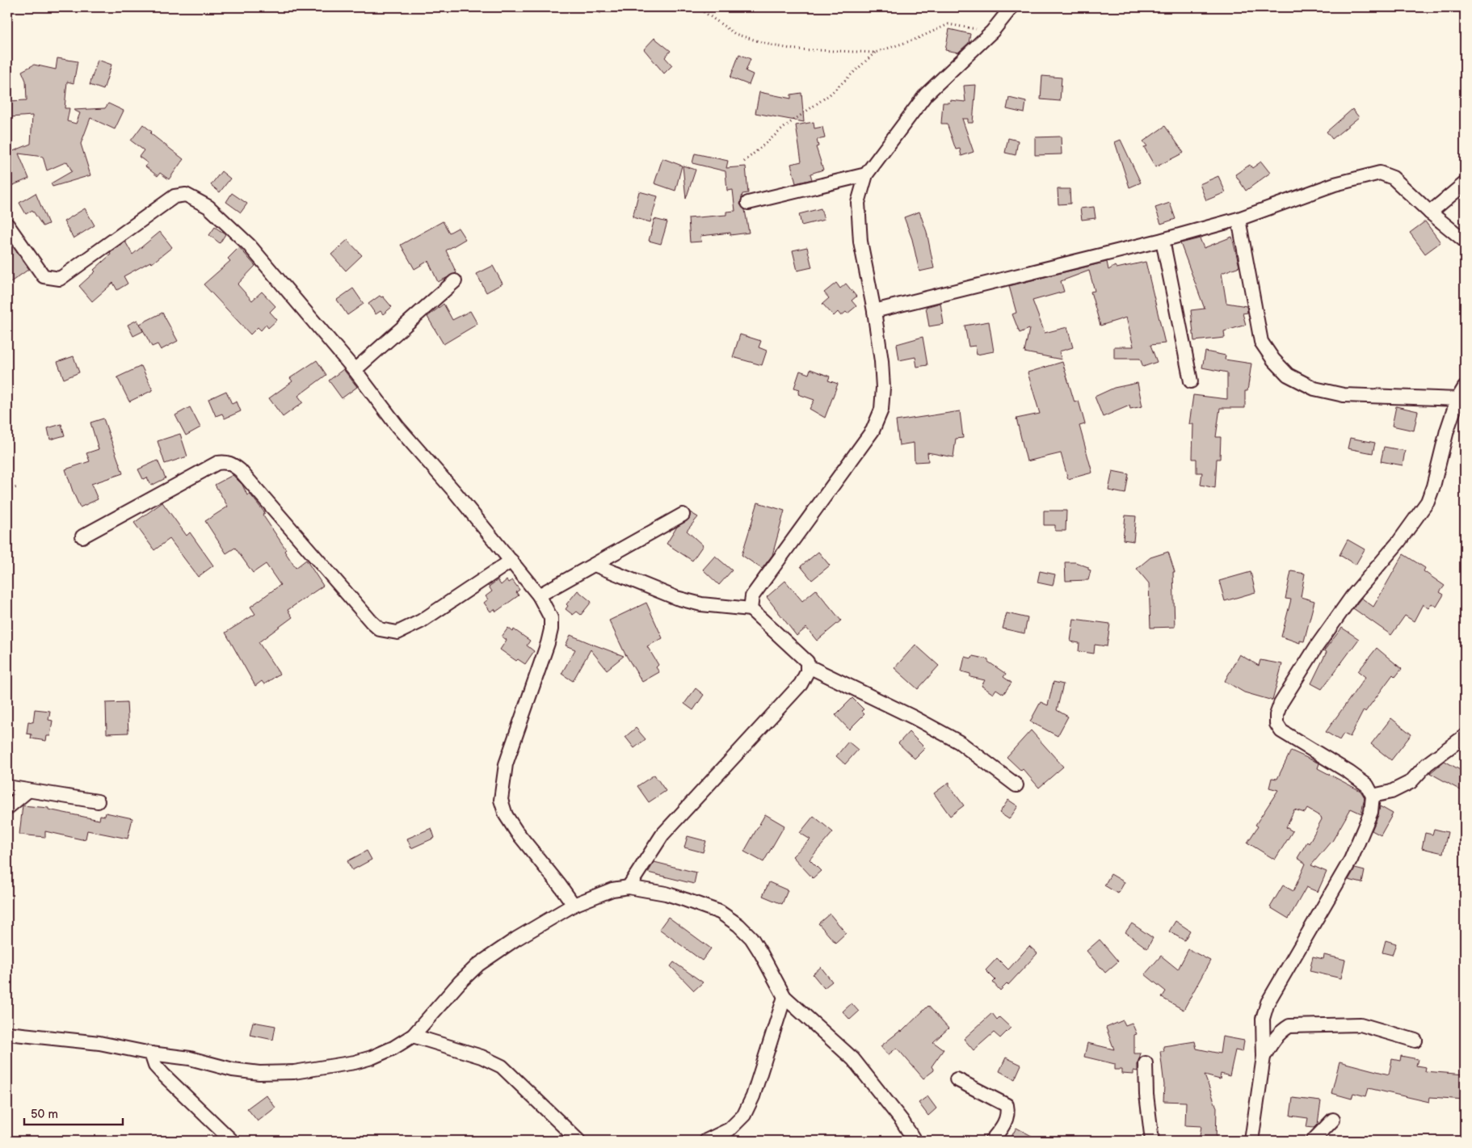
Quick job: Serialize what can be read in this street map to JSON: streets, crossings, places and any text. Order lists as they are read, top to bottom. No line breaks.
{"scale_bar":"50 m"}
